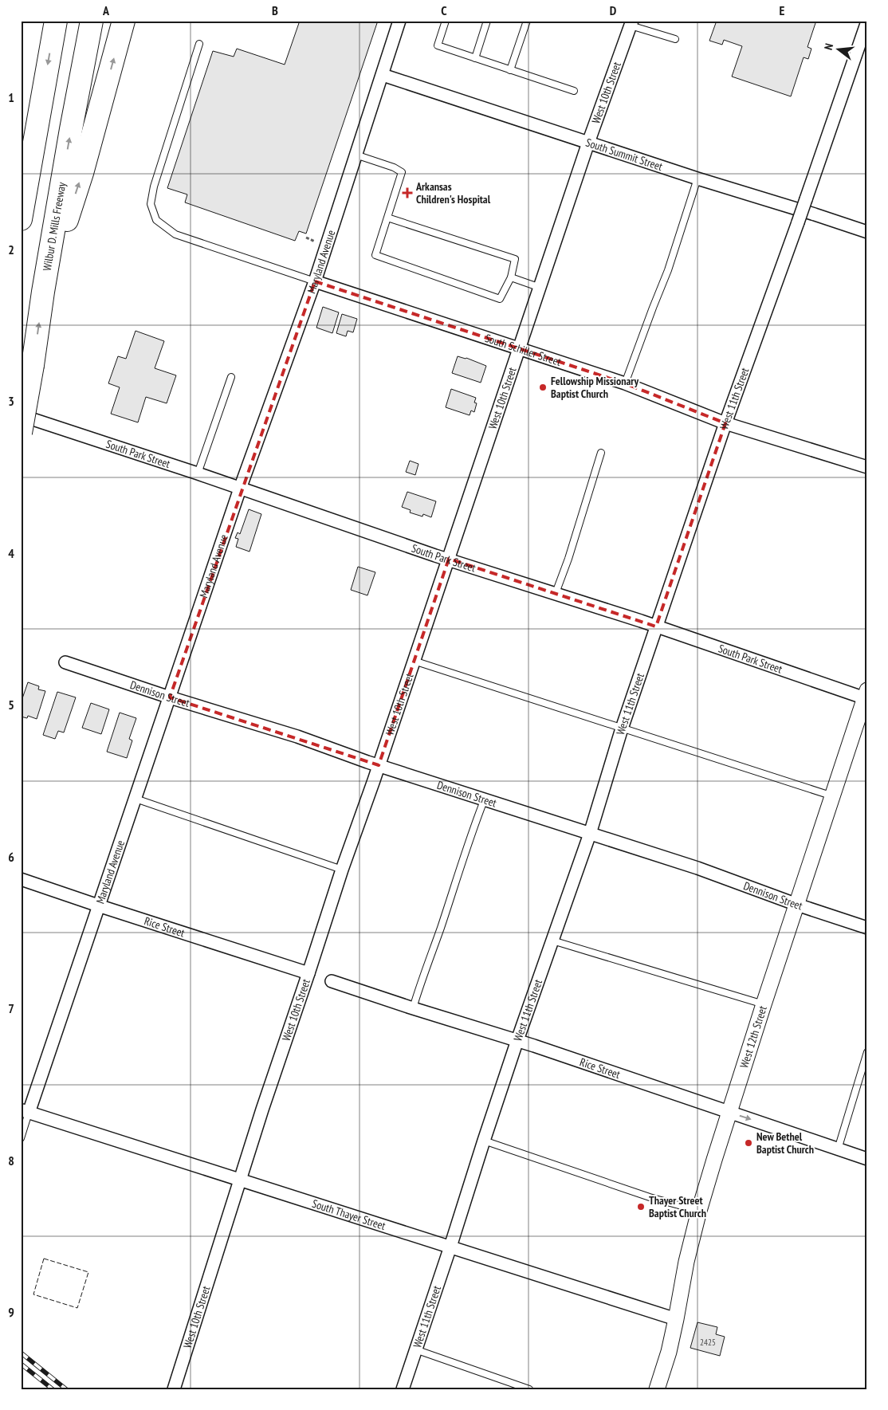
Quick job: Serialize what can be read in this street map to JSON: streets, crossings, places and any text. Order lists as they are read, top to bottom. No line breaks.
{"streets":{"highway":["Wilbur D. Mills Freeway"],"street":["West 10th Street","South Summit Street","Maryland Avenue","South Schiller Street","West 11th Street","South Park Street","Dennison Street","Rice Street","West 12th Street","South Thayer Street"]},"crossings":[["West 10th Street","South Summit Street"],["West 10th Street","South Schiller Street"],["West 10th Street","South Park Street"],["West 10th Street","Dennison Street"],["West 10th Street","Rice Street"],["West 10th Street","South Thayer Street"],["South Summit Street","Maryland Avenue"],["Maryland Avenue","South Schiller Street"],["Maryland Avenue","South Park Street"],["Maryland Avenue","Dennison Street"],["Maryland Avenue","Rice Street"],["Maryland Avenue","South Thayer Street"],["South Schiller Street","West 11th Street"],["West 11th Street","South Park Street"],["West 11th Street","Dennison Street"],["West 11th Street","Rice Street"],["West 11th Street","South Thayer Street"],["South Park Street","West 12th Street"],["Dennison Street","West 12th Street"],["Rice Street","West 12th Street"],["West 12th Street","South Thayer Street"]],"places":{"health":["Arkansas Children's Hospital"],"other":["Fellowship Missionary Baptist Church","New Bethel Baptist Church","Thayer Street Baptist Church"]},"house_numbers":["2425"],"north":"left","grid":{"columns":["A","B","C","D","E"],"rows":["1","2","3","4","5","6","7","8","9"]}}
